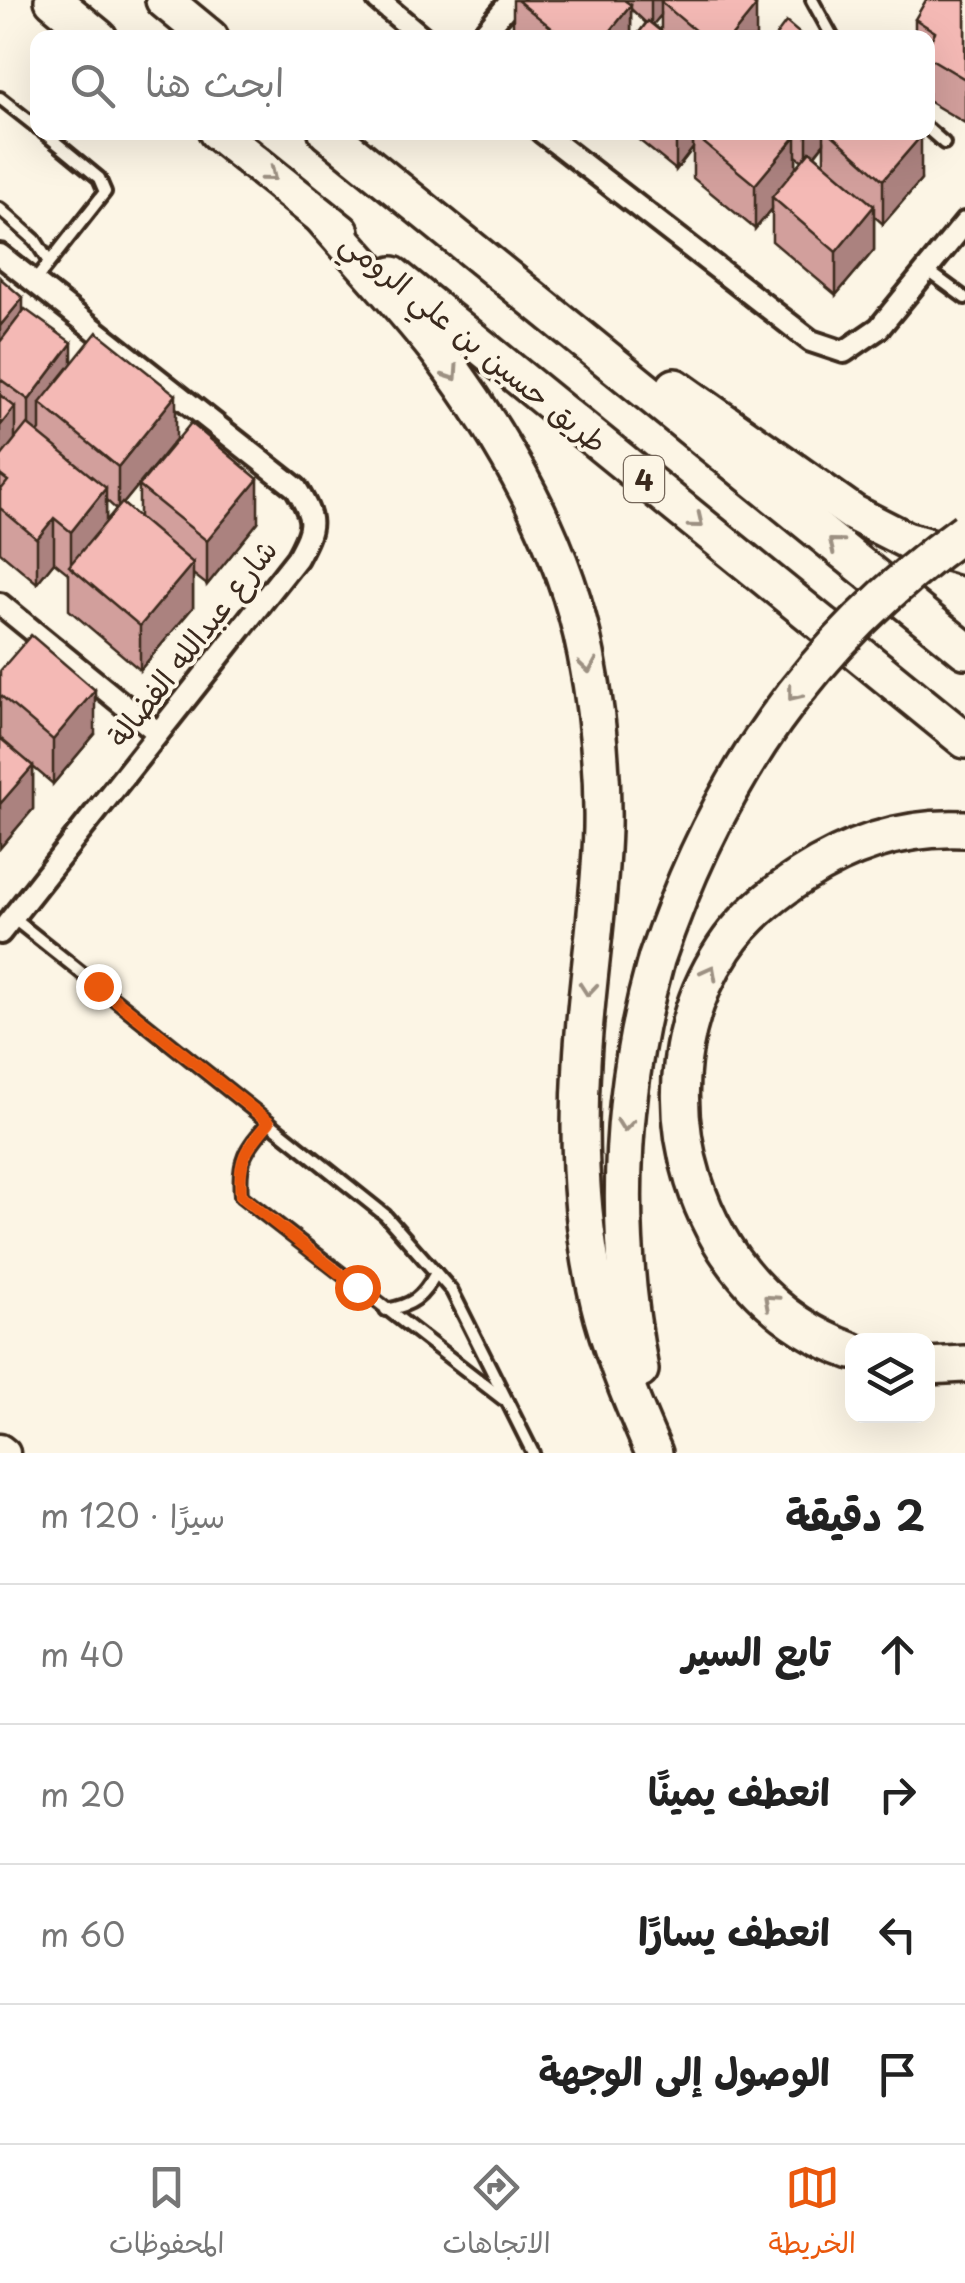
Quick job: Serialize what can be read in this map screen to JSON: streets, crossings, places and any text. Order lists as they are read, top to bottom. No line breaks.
{"streets":{"highway":["طريق حسين بن علي الرومي","4"],"street":["شارع عبدالله الفضالة"]},"page":{"search":"ابحث هنا","heading":["2 دقيقة","سيرًا · 120 m"],"list":[["تابع السير","40 m"],["انعطف يمينًا","20 m"],["انعطف يسارًا","60 m"],"الوصول إلى الوجهة"],"nav":["الخريطة","الاتجاهات","المحفوظات"]}}
